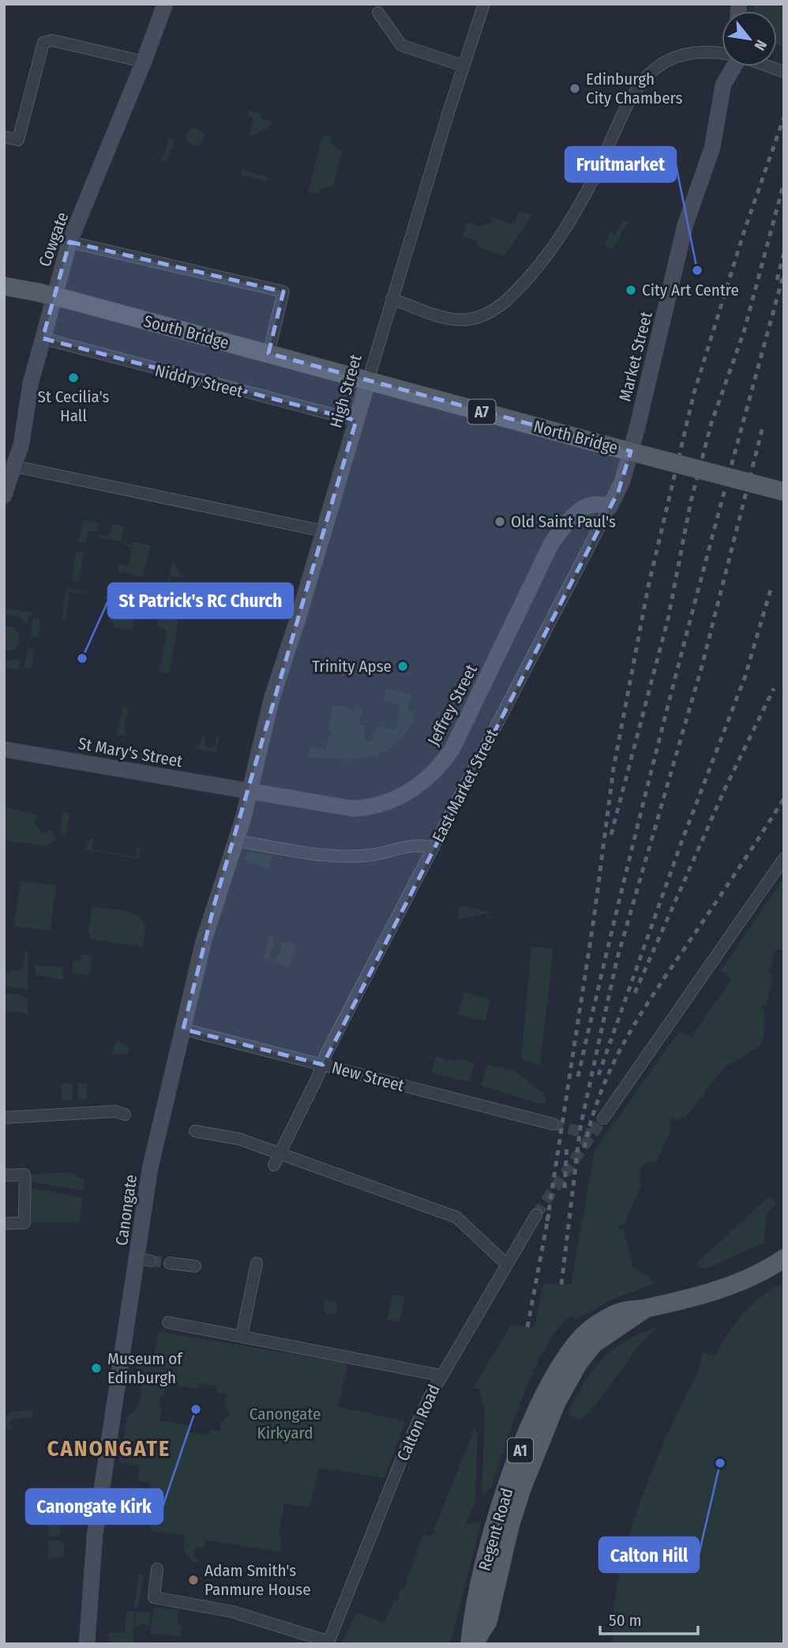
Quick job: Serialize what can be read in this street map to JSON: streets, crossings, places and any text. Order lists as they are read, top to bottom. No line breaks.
{"streets":{"main road":["South Bridge","A7","North Bridge","A1","Regent Road"],"street":["Cowgate","Market Street","Niddry Street","High Street","Jeffrey Street","St Mary's Street","East Market Street","New Street","Canongate","Calton Road"]},"crossings":[["Cowgate","Niddry Street"],["South Bridge","High Street"],["South Bridge","North Bridge"],["Market Street","Jeffrey Street"],["Market Street","East Market Street"],["Niddry Street","High Street"],["High Street","North Bridge"],["High Street","Jeffrey Street"],["High Street","St Mary's Street"],["High Street","Canongate"],["Jeffrey Street","St Mary's Street"],["Jeffrey Street","East Market Street"],["Jeffrey Street","Canongate"],["St Mary's Street","Canongate"],["East Market Street","New Street"],["New Street","Canongate"]],"districts":["CANONGATE"],"parks":["Canongate Kirkyard"],"places":["Edinburgh City Chambers","Fruitmarket","City Art Centre","St Cecilia's Hall","Old Saint Paul's","St Patrick's RC Church","Trinity Apse","Museum of Edinburgh","Canongate Kirk","Calton Hill","Adam Smith's Panmure House"],"scale_bar":"50 m","north":"bottom right"}
